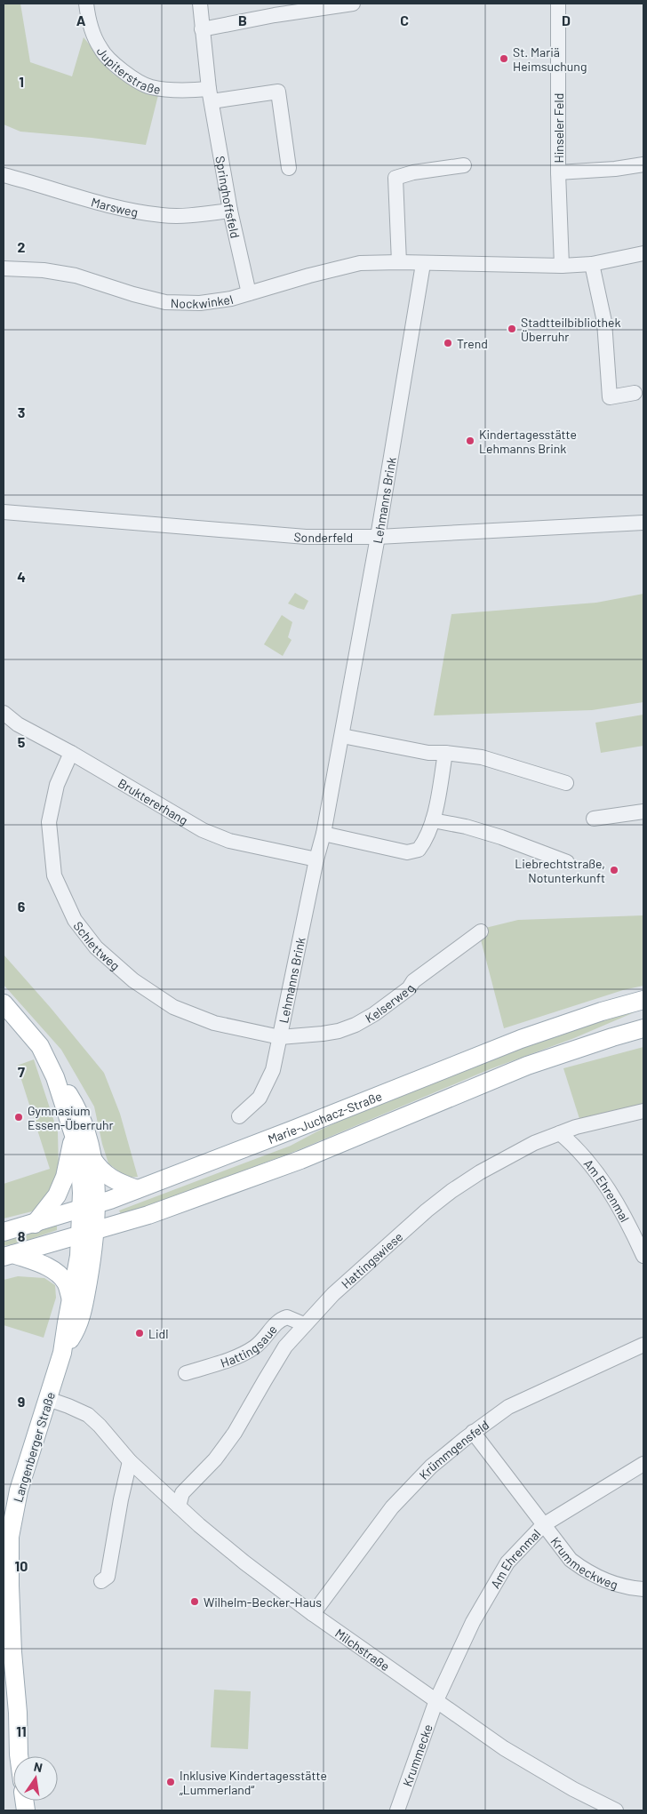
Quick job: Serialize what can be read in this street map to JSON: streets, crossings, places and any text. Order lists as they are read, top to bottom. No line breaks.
{"streets":{"main road":["Marie-Juchacz-Straße","Langenberger Straße"],"street":["Jupiterstraße","Hinseler Feld","Springhoffsfeld","Marsweg","Nockwinkel","Lehmanns Brink","Sonderfeld","Bruktererhang","Schlettweg","Kelserweg","Am Ehrenmal","Hattingswiese","Hattingsaue","Krümmgensfeld","Krummeckweg","Milchstraße","Krummecke"]},"crossings":[["Jupiterstraße","Springhoffsfeld"],["Hinseler Feld","Nockwinkel"],["Springhoffsfeld","Marsweg"],["Springhoffsfeld","Nockwinkel"],["Nockwinkel","Lehmanns Brink"],["Lehmanns Brink","Sonderfeld"],["Lehmanns Brink","Bruktererhang"],["Lehmanns Brink","Schlettweg"],["Lehmanns Brink","Kelserweg"],["Bruktererhang","Schlettweg"],["Schlettweg","Kelserweg"],["Marie-Juchacz-Straße","Langenberger Straße"],["Am Ehrenmal","Hattingswiese"],["Am Ehrenmal","Krummeckweg"],["Am Ehrenmal","Milchstraße"],["Am Ehrenmal","Krummecke"],["Hattingswiese","Hattingsaue"],["Hattingswiese","Milchstraße"],["Langenberger Straße","Milchstraße"],["Krümmgensfeld","Krummeckweg"],["Krümmgensfeld","Milchstraße"],["Milchstraße","Krummecke"]],"places":["St. Mariä Heimsuchung","Stadtteilbibliothek Überruhr","Trend","Kindertagesstätte Lehmanns Brink","Liebrechtstraße, Notunterkunft","Gymnasium Essen-Überruhr","Lidl","Wilhelm-Becker-Haus","Inklusive Kindertagesstätte „Lummerland“"],"north":"top","grid":{"columns":["A","B","C","D"],"rows":["1","2","3","4","5","6","7","8","9","10","11"]}}
